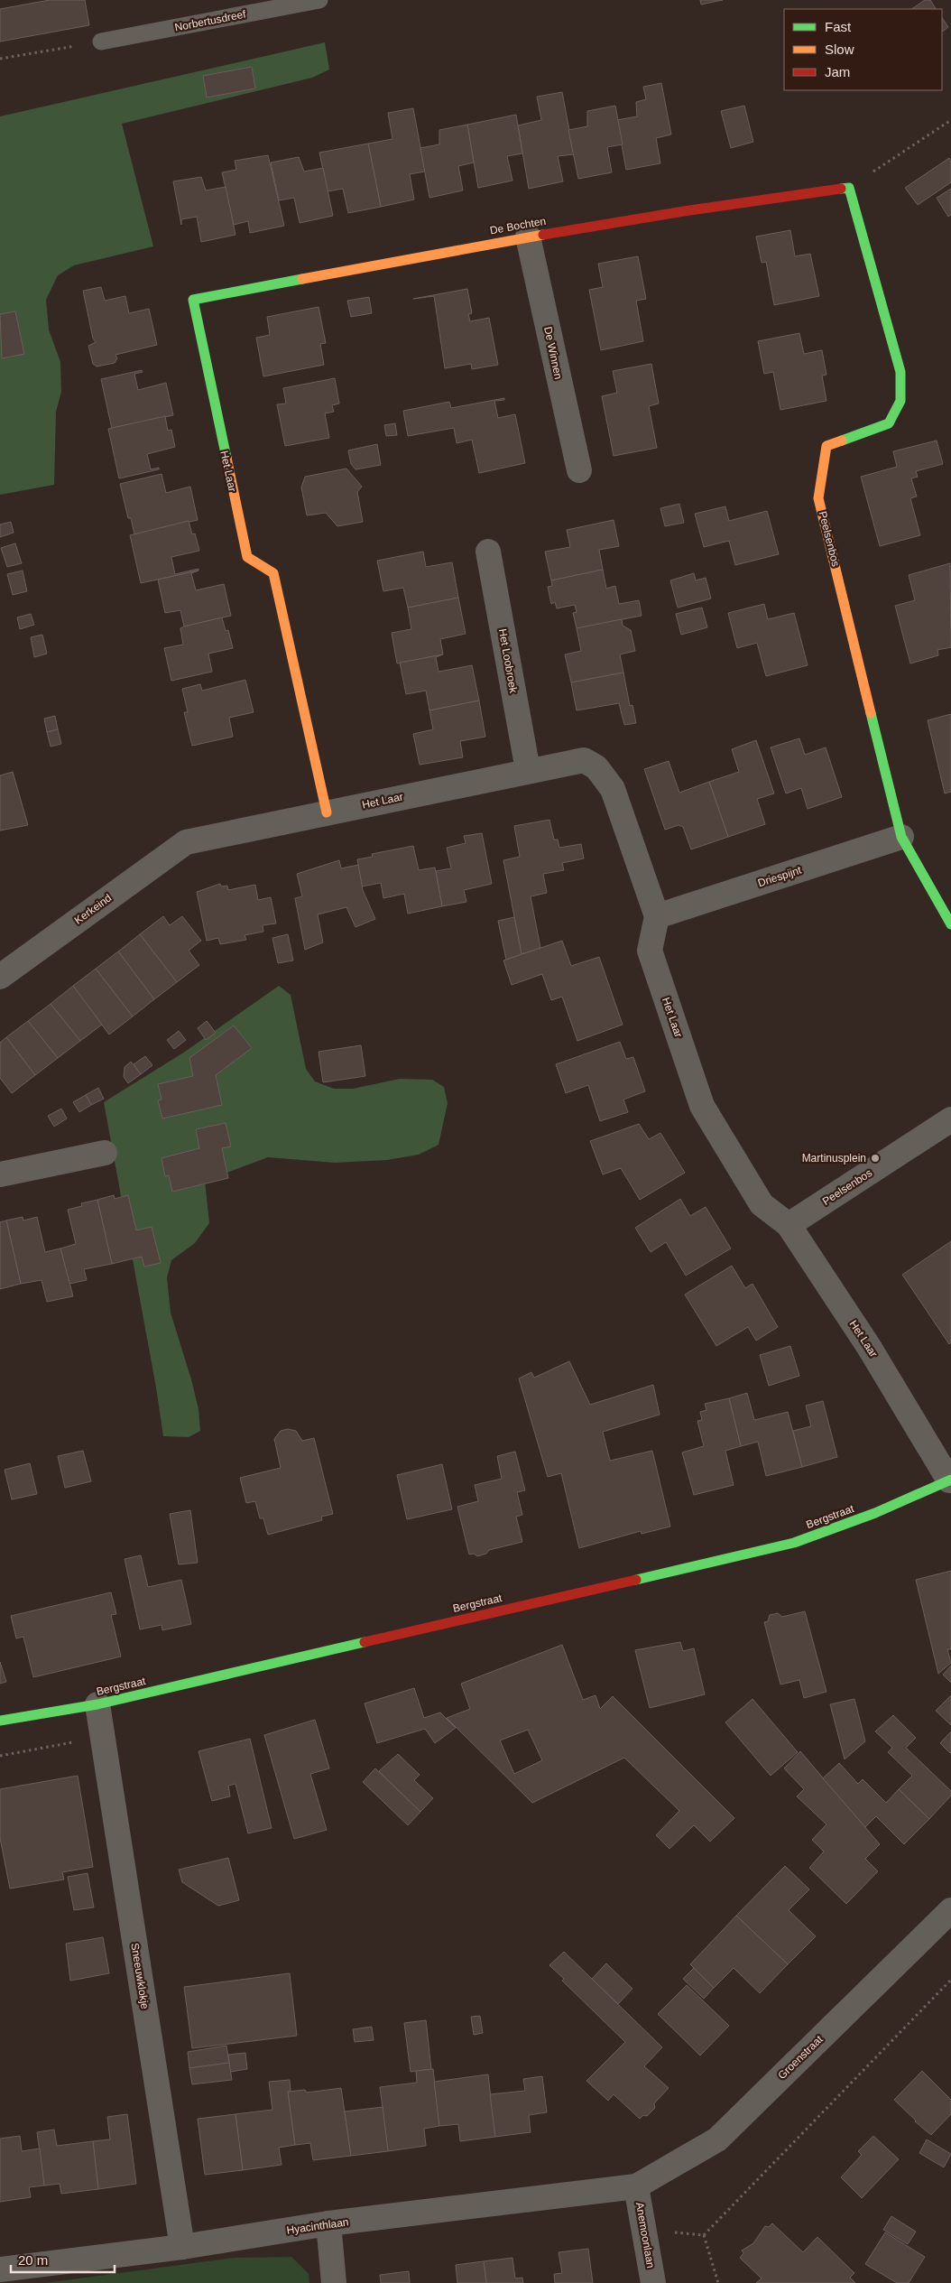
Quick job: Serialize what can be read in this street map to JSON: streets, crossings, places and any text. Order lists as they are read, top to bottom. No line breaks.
{"streets":{"street":["De Bochten","De Winnen","Het Laar","Peelsenbos","Het Loobroek","Driespijnt","Kerkeind","Bergstraat","Sneeuwklokje","Groenstraat","Hyacinthlaan","Anemoonlaan"],"lane":["Norbertusdreef"]},"crossings":[["De Bochten","De Winnen"],["De Bochten","Het Laar"],["De Bochten","Peelsenbos"],["Het Laar","Peelsenbos"],["Het Laar","Het Loobroek"],["Het Laar","Driespijnt"],["Het Laar","Kerkeind"],["Het Laar","Bergstraat"],["Peelsenbos","Driespijnt"],["Bergstraat","Sneeuwklokje"],["Sneeuwklokje","Hyacinthlaan"],["Groenstraat","Hyacinthlaan"],["Groenstraat","Anemoonlaan"],["Hyacinthlaan","Anemoonlaan"]],"places":["Martinusplein"],"legend":["Fast","Slow","Jam"],"scale_bar":"20 m"}
